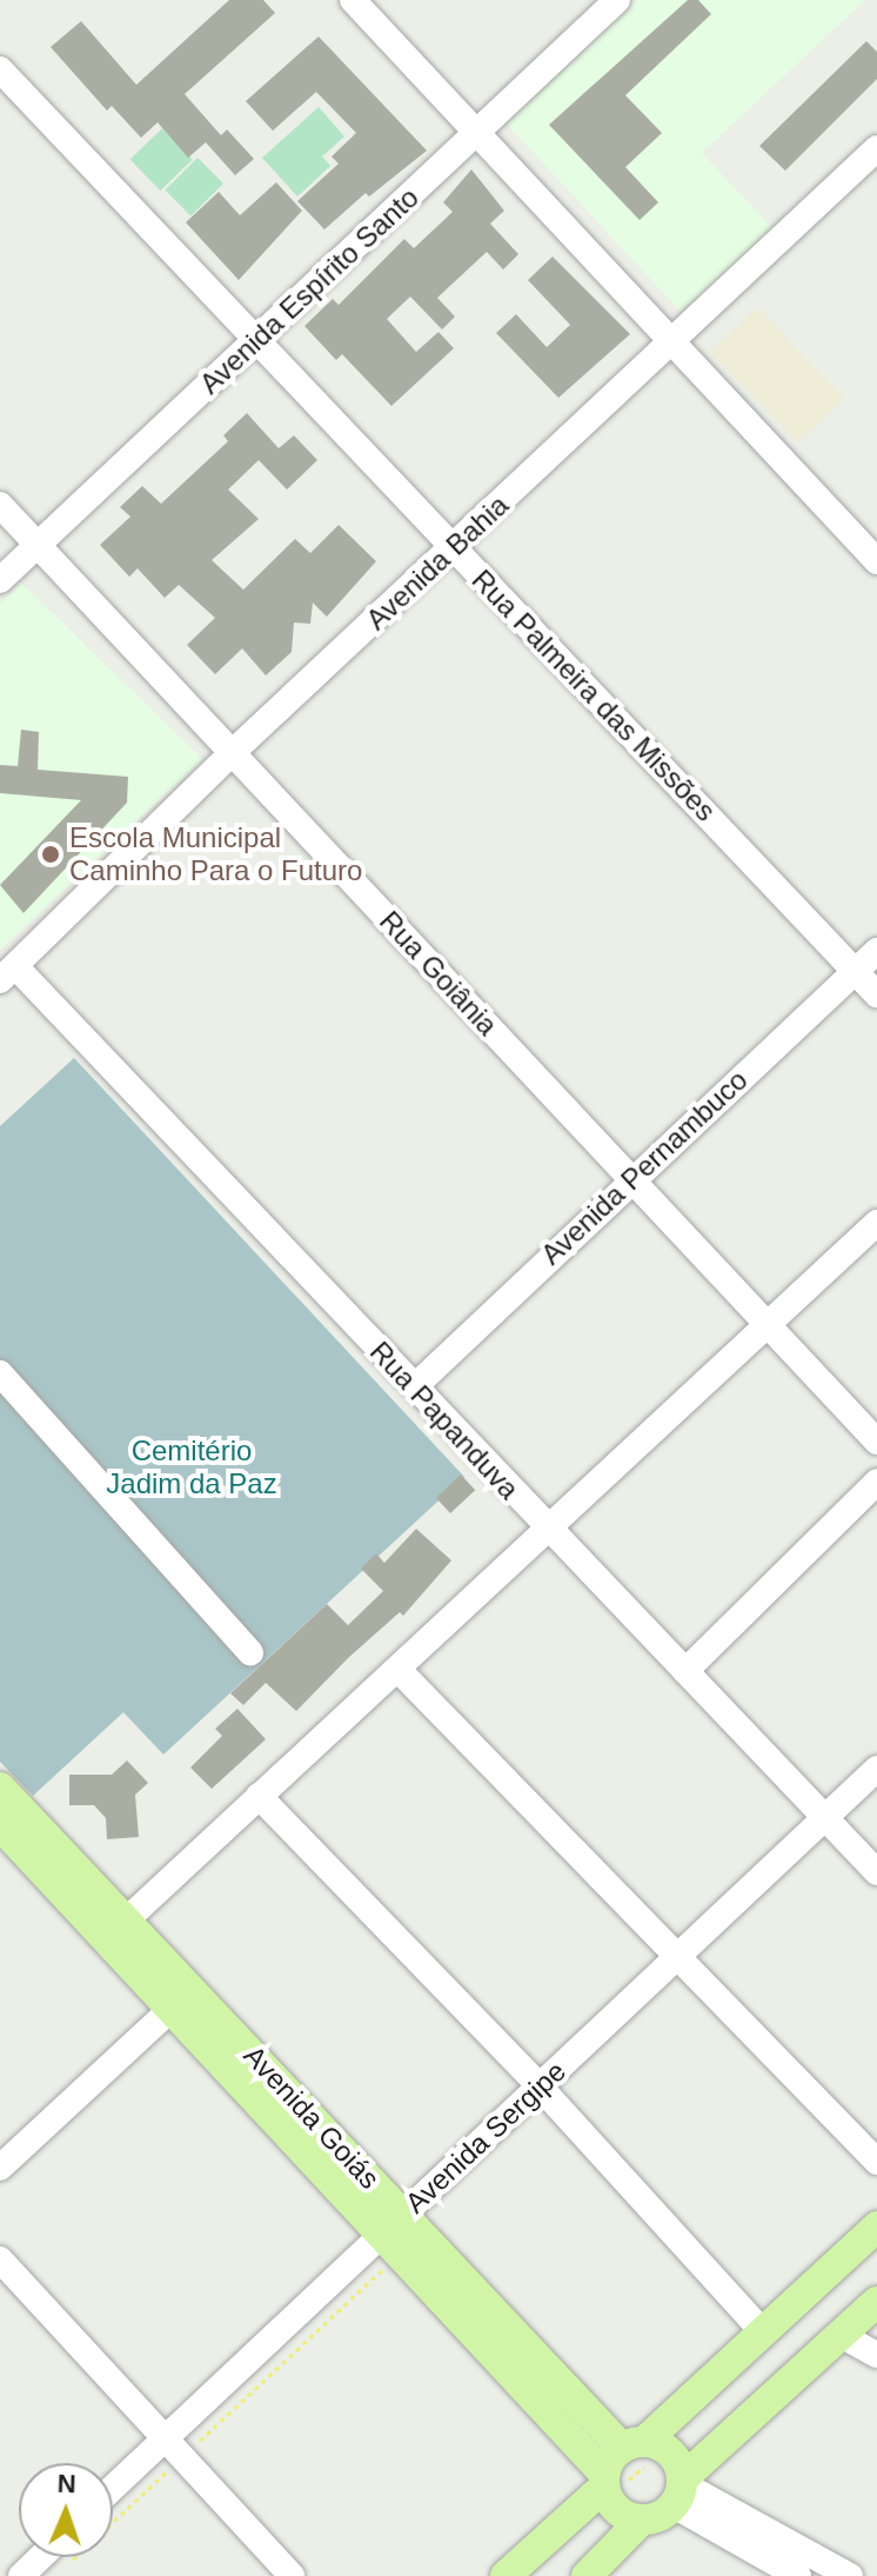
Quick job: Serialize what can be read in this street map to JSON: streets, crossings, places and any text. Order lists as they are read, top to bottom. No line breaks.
{"streets":{"main road":["Avenida Goiás"],"street":["Avenida Espírito Santo","Avenida Bahia","Rua Palmeira das Missões","Rua Goiânia","Avenida Pernambuco","Rua Papanduva","Avenida Sergipe"]},"crossings":[["Avenida Espírito Santo","Rua Palmeira das Missões"],["Avenida Espírito Santo","Rua Goiânia"],["Avenida Bahia","Rua Palmeira das Missões"],["Avenida Bahia","Rua Goiânia"],["Avenida Bahia","Rua Papanduva"],["Rua Palmeira das Missões","Avenida Pernambuco"],["Rua Goiânia","Avenida Pernambuco"],["Avenida Pernambuco","Rua Papanduva"],["Rua Papanduva","Avenida Sergipe"],["Avenida Goiás","Avenida Sergipe"]],"parks":["Cemitério Jadim da Paz"],"places":["Escola Municipal Caminho Para o Futuro"],"north":"top"}
